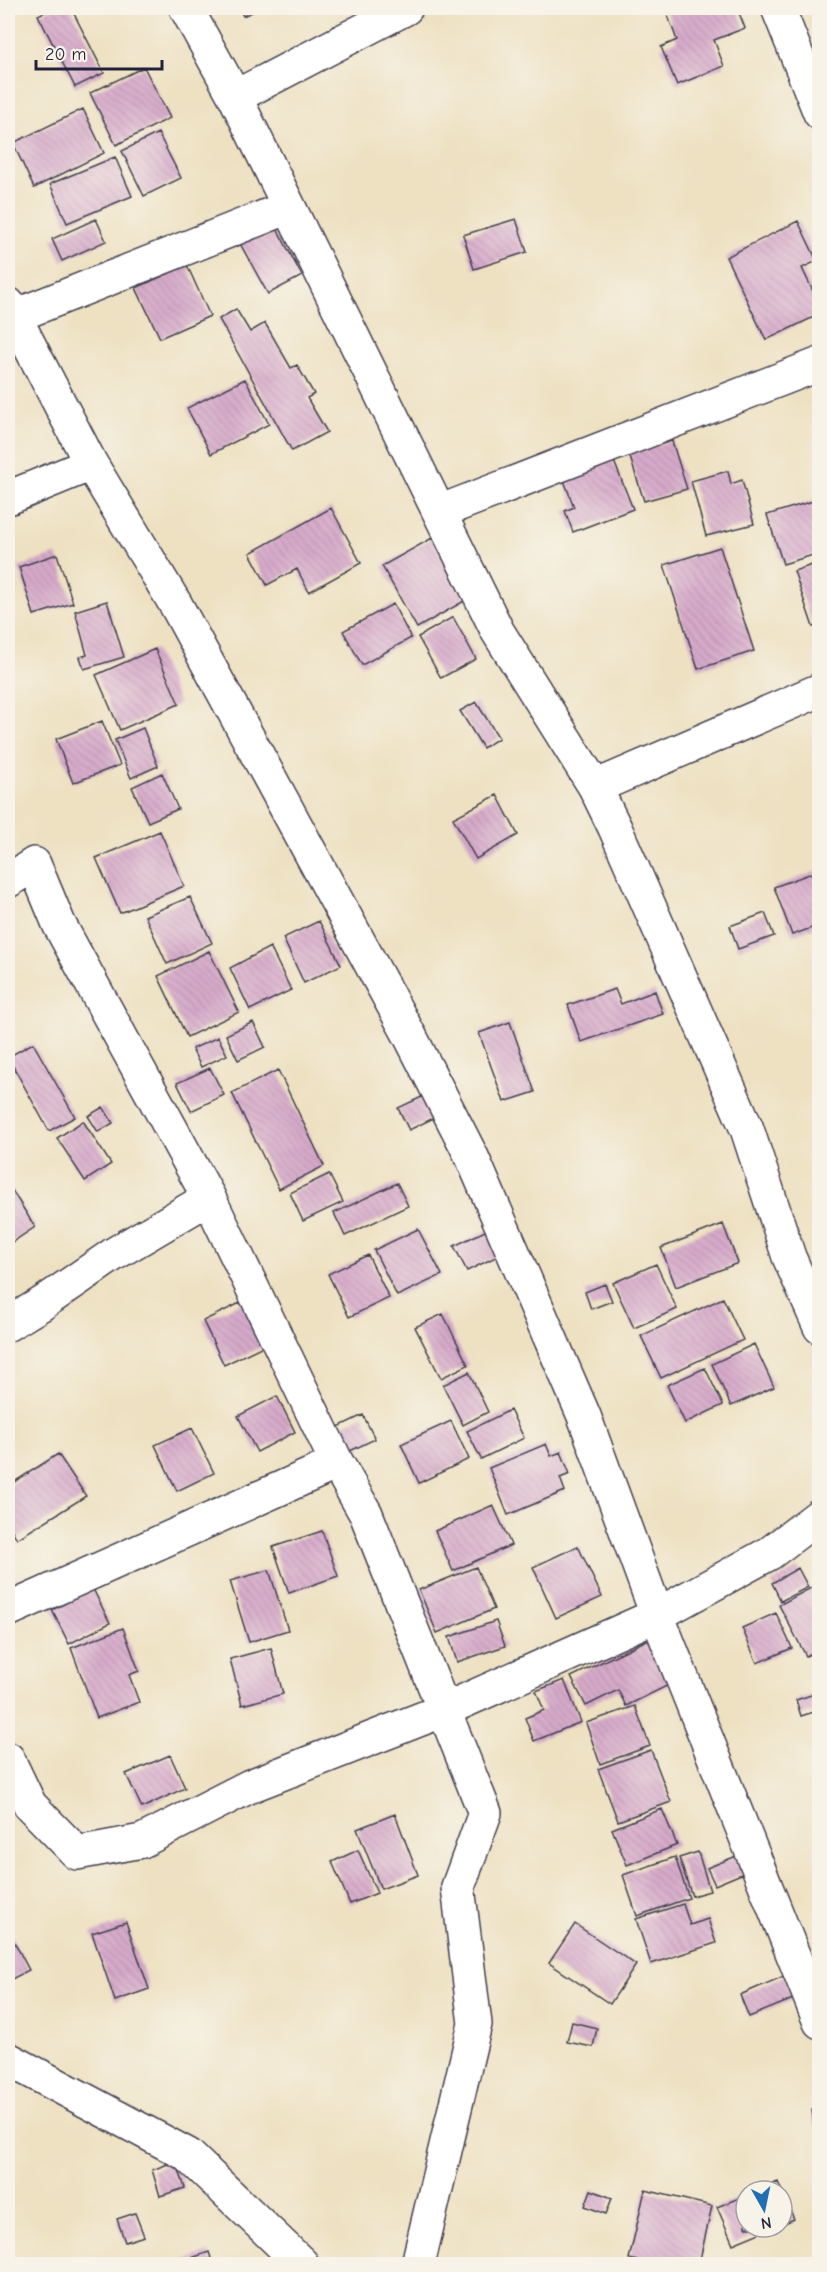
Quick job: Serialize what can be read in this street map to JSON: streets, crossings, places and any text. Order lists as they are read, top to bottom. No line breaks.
{"scale_bar":"20 m","north":"bottom"}
